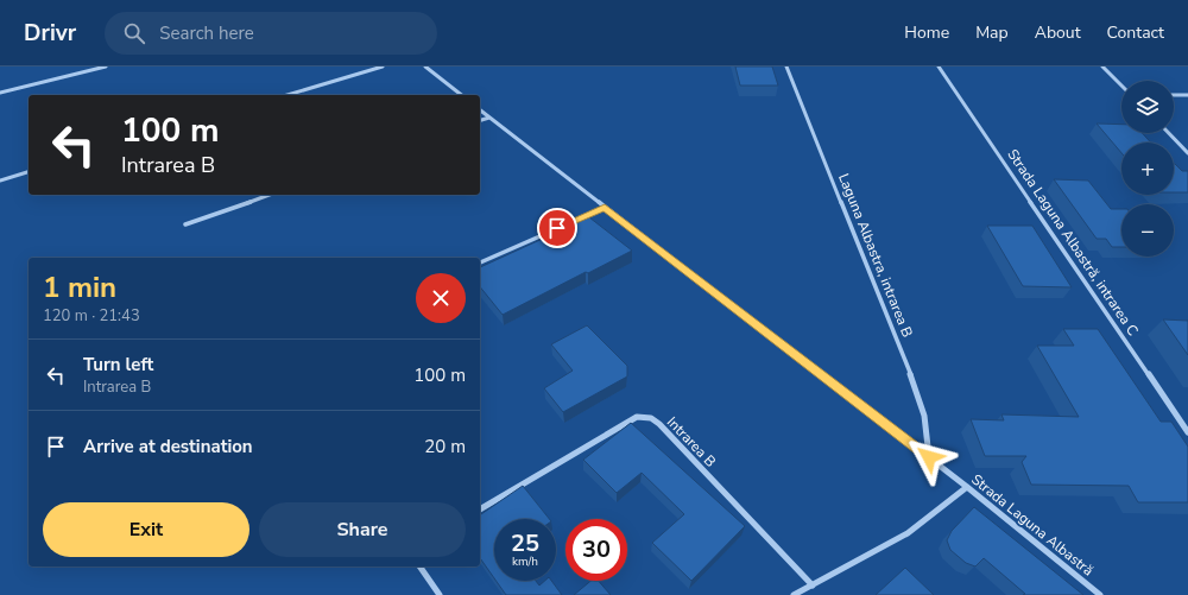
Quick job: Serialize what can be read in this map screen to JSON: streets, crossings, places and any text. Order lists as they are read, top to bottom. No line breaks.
{"streets":{"street":["Strada Laguna Albastră, intrarea C","Laguna Albastra, intrarea B","Intrarea B","Strada Laguna Albastră"]},"crossings":[["Laguna Albastra, intrarea B","Strada Laguna Albastră"]],"page":{"header":"Drivr","search":"Search here","nav":["Home","Map","About","Contact"],"map_buttons":["+","−"],"turn":["100 m","Intrarea B"],"heading":["1 min","120 m · 21:43"],"list":[{"name":"Turn left","note":"Intrarea B","value":"100 m"},{"name":"Arrive at destination","value":"20 m"}],"buttons":["Exit","Share"],"speed":"25 km/h","limit":"30"}}
